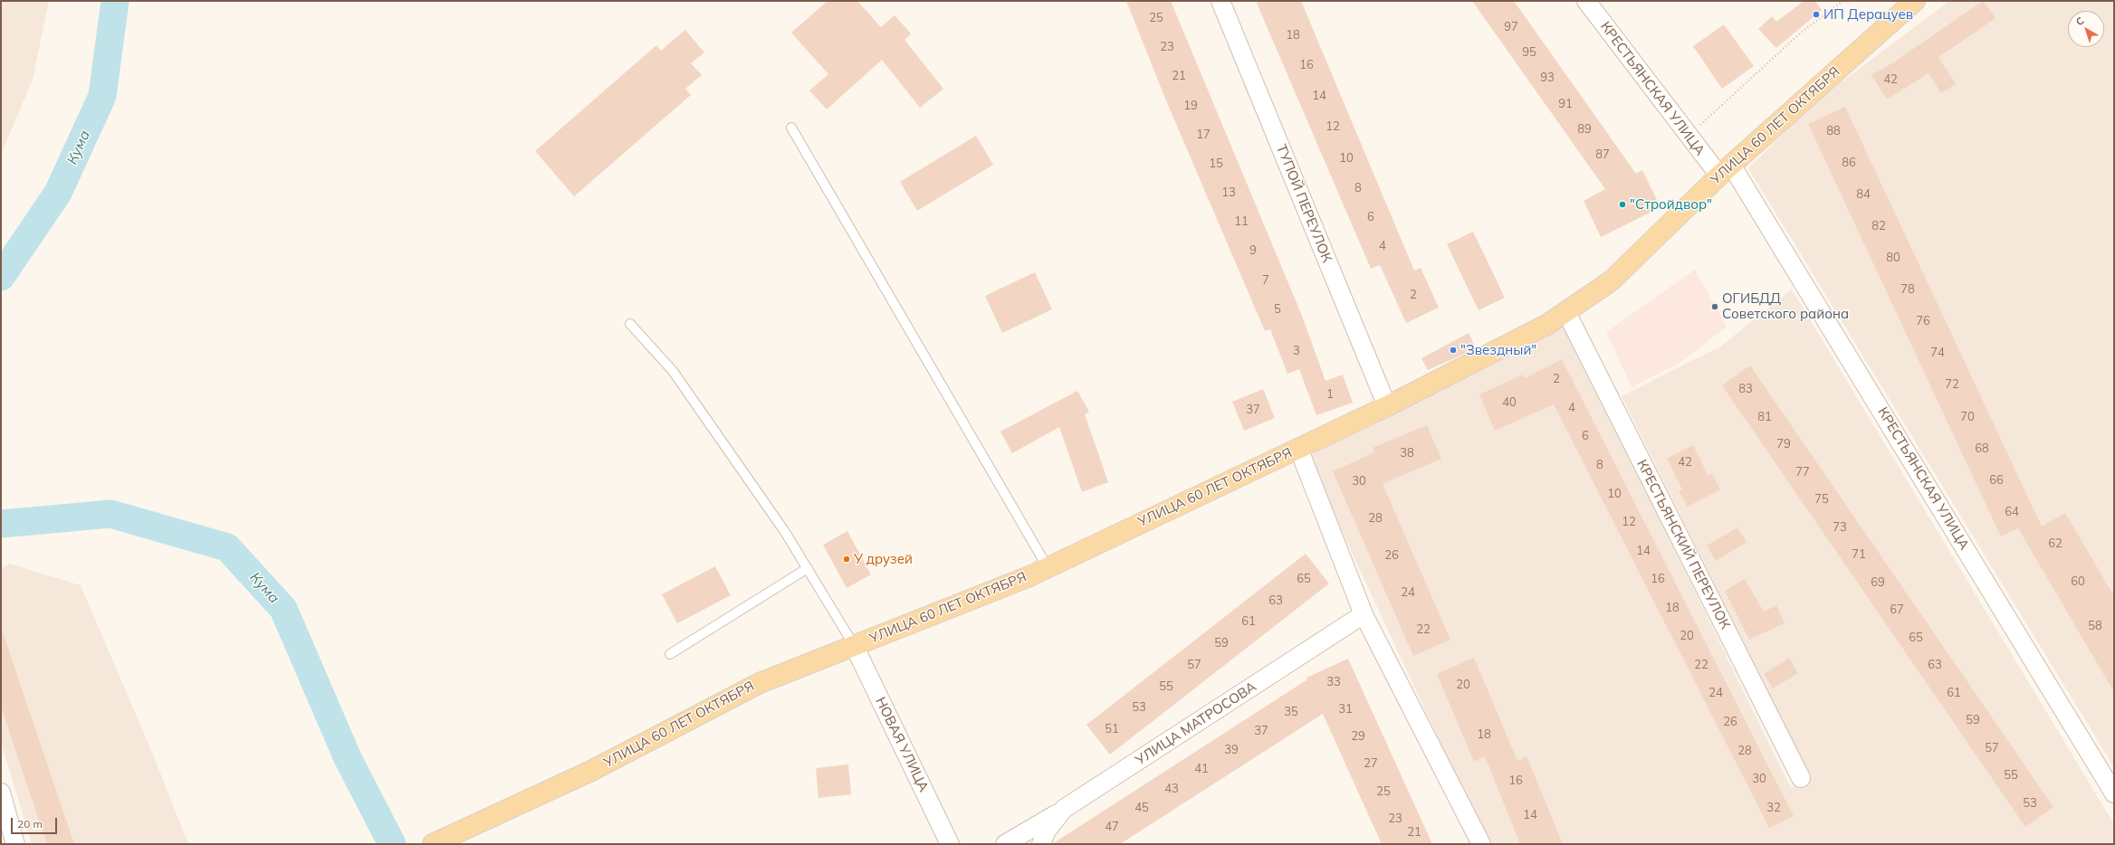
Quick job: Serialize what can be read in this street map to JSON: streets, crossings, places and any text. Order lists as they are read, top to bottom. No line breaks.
{"streets":{"main road":["УЛИЦА 60 ЛЕТ ОКТЯБРЯ"],"street":["КРЕСТЬЯНСКАЯ УЛИЦА","ТУПОЙ ПЕРЕУЛОК","КРЕСТЬЯНСКИЙ ПЕРЕУЛОК","УЛИЦА МАТРОСОВА","НОВАЯ УЛИЦА"]},"crossings":[["КРЕСТЬЯНСКАЯ УЛИЦА","УЛИЦА 60 ЛЕТ ОКТЯБРЯ"],["УЛИЦА 60 ЛЕТ ОКТЯБРЯ","ТУПОЙ ПЕРЕУЛОК"],["УЛИЦА 60 ЛЕТ ОКТЯБРЯ","КРЕСТЬЯНСКИЙ ПЕРЕУЛОК"],["УЛИЦА 60 ЛЕТ ОКТЯБРЯ","НОВАЯ УЛИЦА"]],"water":["Кума"],"places":["ИП Дерацуев","\"Стройдвор\"","ОГИБДД Советского района","\"Звездный\"","У друзей"],"house_numbers":["25","97","18","23","95","16","21","93","42","14","91","19","12","89","88","17","87","10","86","15","8","13","84","6","11","82","4","9","80","7","78","2","5","76","3","74","2","72","83","1","40","4","37","81","70","6","79","68","38","42","8","77","66","30","10","75","64","28","12","73","62","14","71","26","65","16","60","69","24","63","18","67","61","58","22","20","65","59","57","22","63","33","20","55","24","61","53","31","35","59","26","51","37","18","29","57","39","28","27","41","55","30","16","43","25","53","45","32","14","23","47","21"],"scale_bar":"20 m","north":"top left"}
